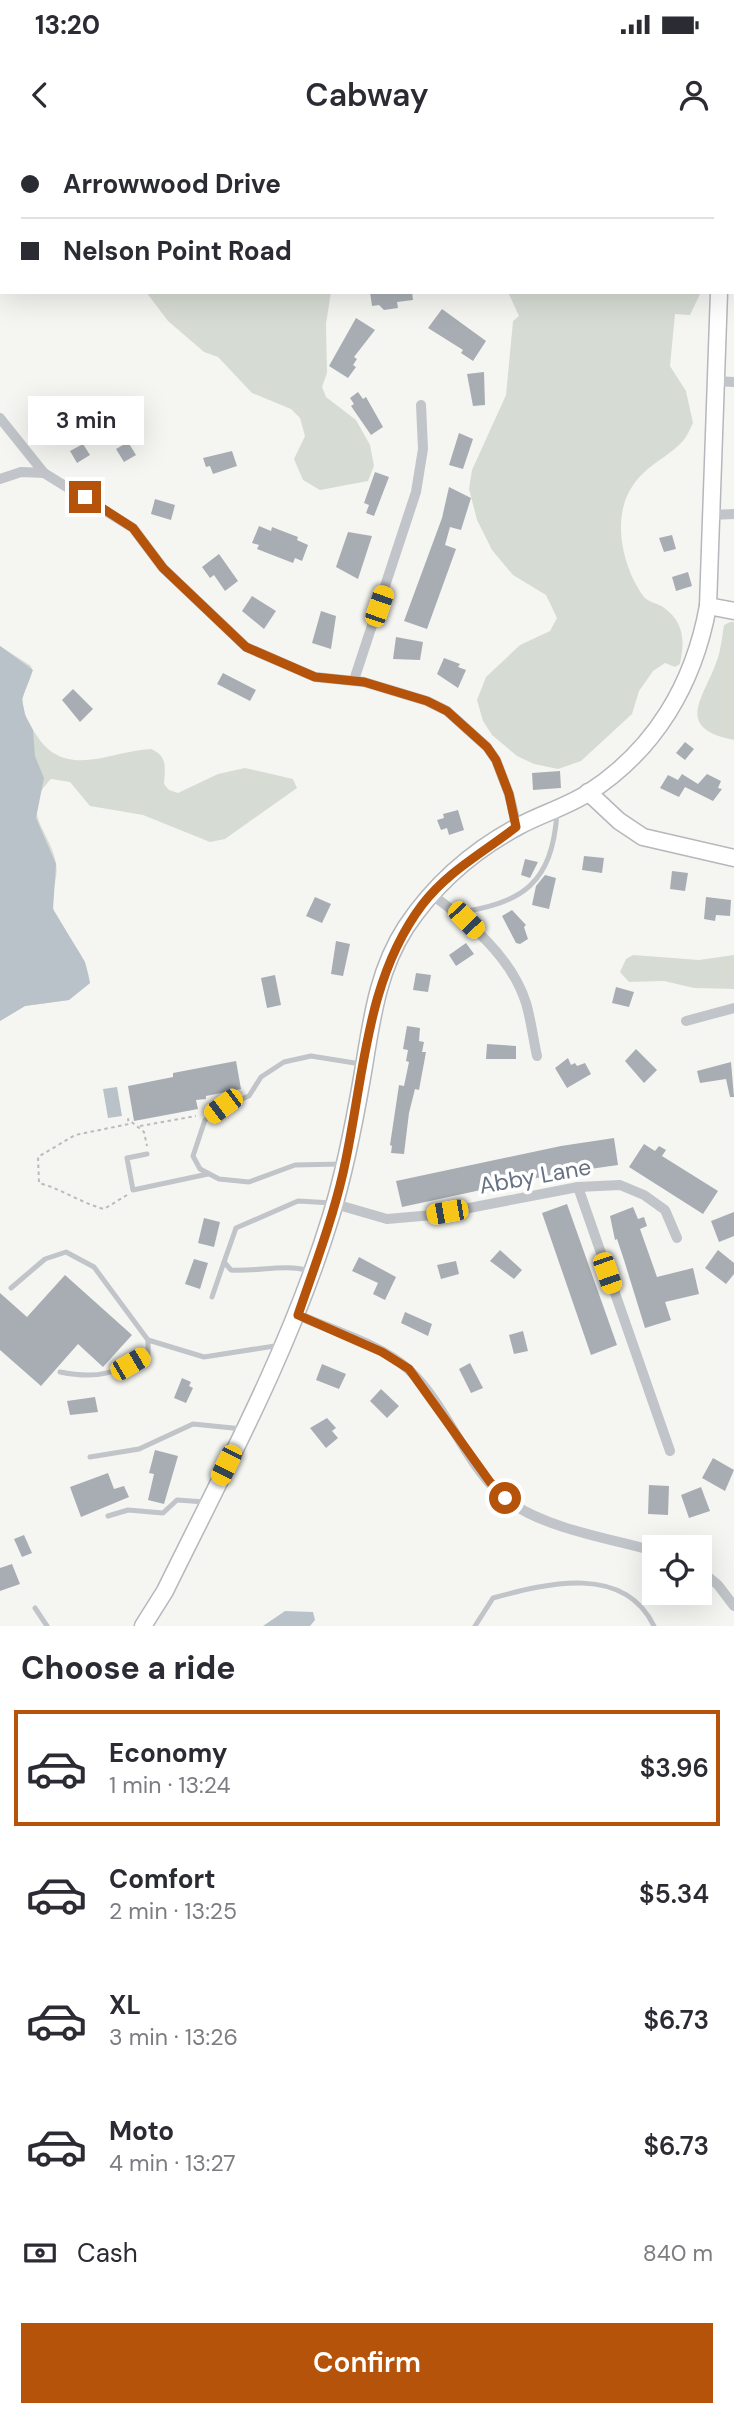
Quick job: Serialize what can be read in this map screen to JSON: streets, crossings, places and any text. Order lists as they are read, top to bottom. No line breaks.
{"streets":{"street":["Abby Lane"]},"page":{"status":"13:20","header":"Cabway","banner":["Arrowwood Drive","Nelson Point Road"],"bubble":"3 min","heading":"Choose a ride","list":[{"name":"Economy","note":"1 min · 13:24","value":"$3.96"},{"name":"Comfort","note":"2 min · 13:25","value":"$5.34"},{"name":"XL","note":"3 min · 13:26","value":"$6.73"},{"name":"Moto","note":"4 min · 13:27","value":"$6.73"}],"pay":["Cash","840 m"],"buttons":"Confirm"}}
